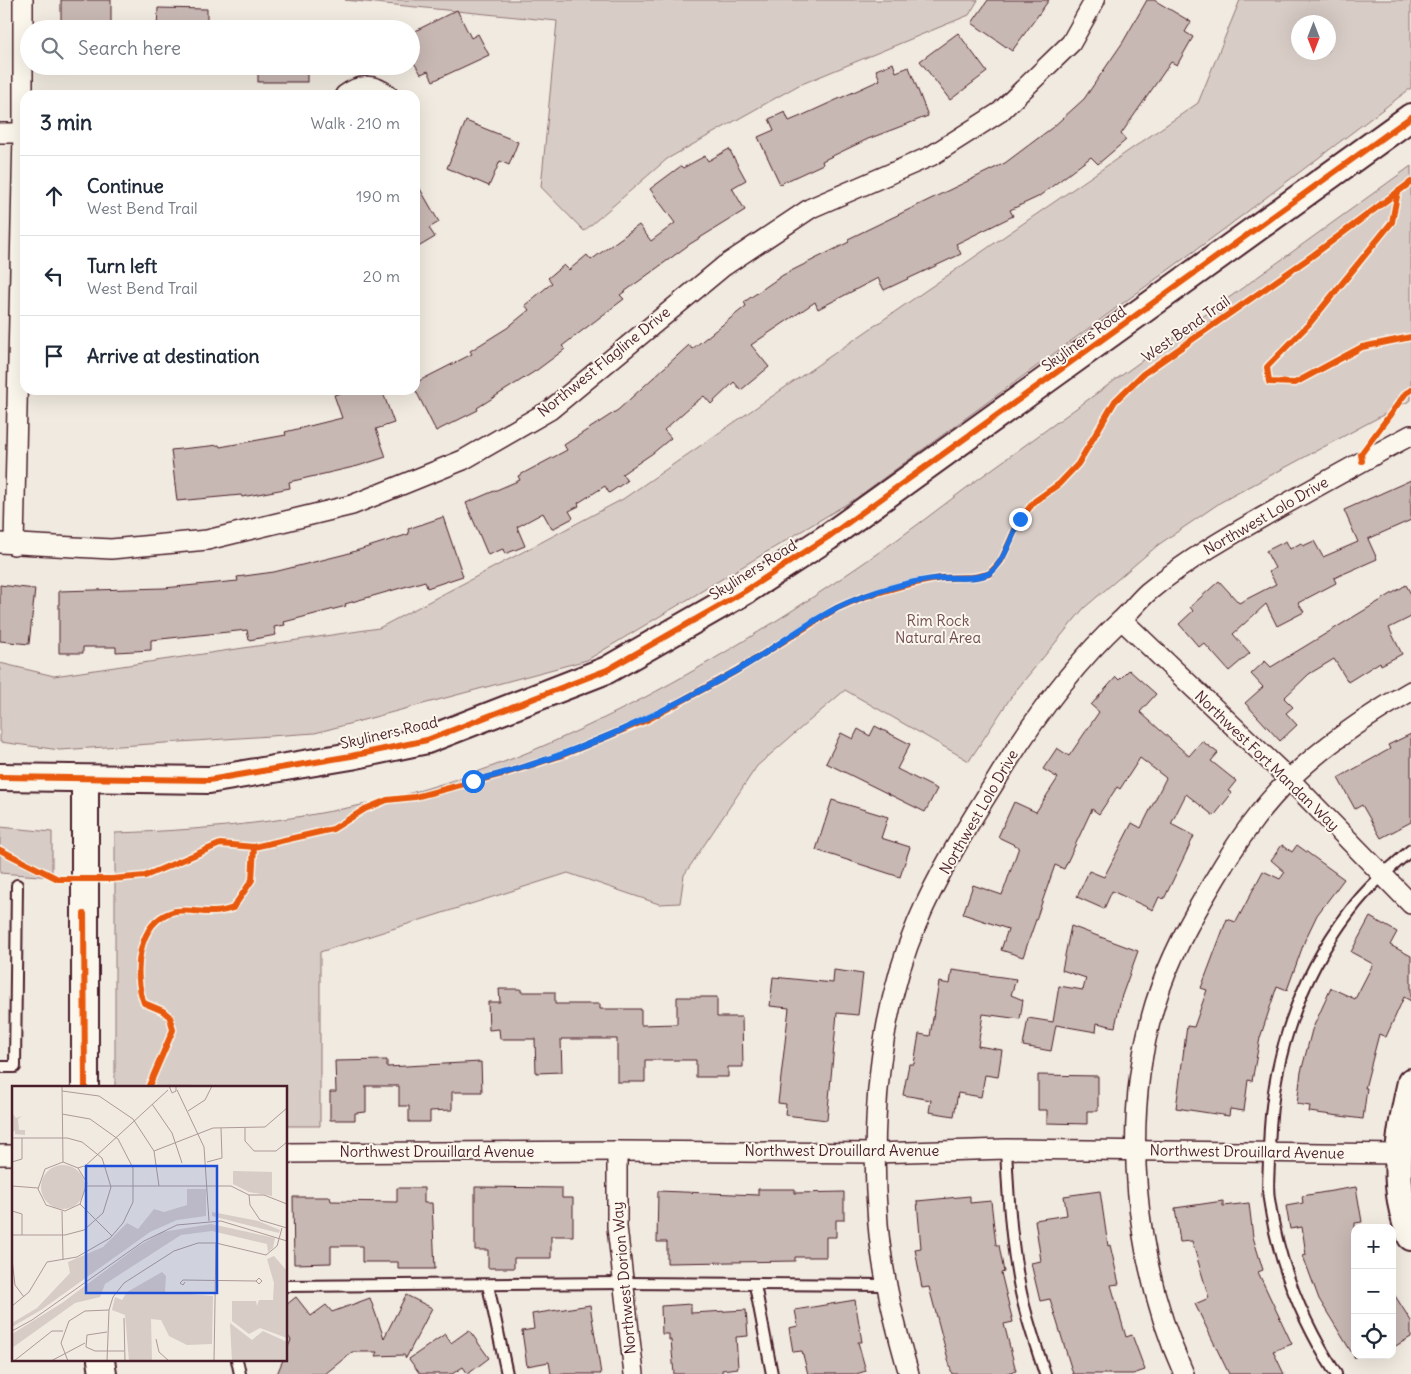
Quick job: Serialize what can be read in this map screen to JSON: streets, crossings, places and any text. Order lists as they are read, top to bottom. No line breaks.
{"streets":{"street":["Skyliners Road","Northwest Flagline Drive","Northwest Lolo Drive","Northwest Fort Mandan Way","Northwest Drouillard Avenue","Northwest Dorion Way"],"cycle path":["West Bend Trail"]},"crossings":[["Northwest Lolo Drive","Northwest Fort Mandan Way"],["Northwest Lolo Drive","Northwest Drouillard Avenue"],["Northwest Drouillard Avenue","Northwest Dorion Way"]],"parks":["Rim Rock Natural Area"],"north":"bottom","page":{"search":"Search here","heading":["3 min","Walk · 210 m"],"list":[["Continue","West Bend Trail","190 m"],["Turn left","West Bend Trail","20 m"],"Arrive at destination"],"map_buttons":["+","−"]}}
